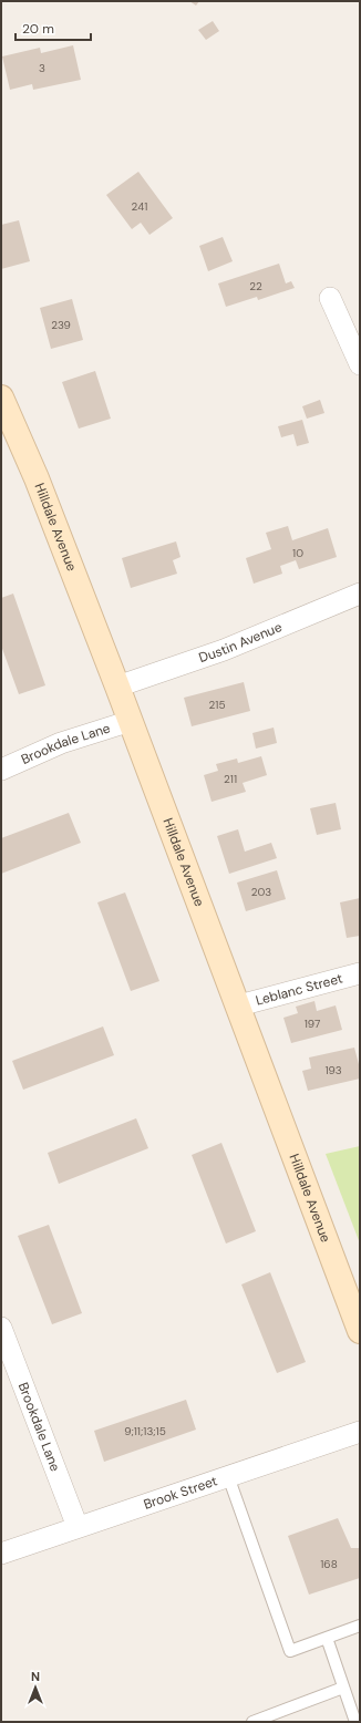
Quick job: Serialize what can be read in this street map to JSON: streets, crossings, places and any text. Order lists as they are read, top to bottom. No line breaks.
{"streets":{"main road":["Hilldale Avenue"],"street":["Dustin Avenue","Brookdale Lane","Leblanc Street","Brook Street"]},"crossings":[["Hilldale Avenue","Dustin Avenue"],["Hilldale Avenue","Brookdale Lane"],["Hilldale Avenue","Leblanc Street"],["Brookdale Lane","Brook Street"]],"house_numbers":["3","241","22","239","10","215","211","203","197","193","9;11;13;15","168"],"scale_bar":"20 m","north":"top"}
